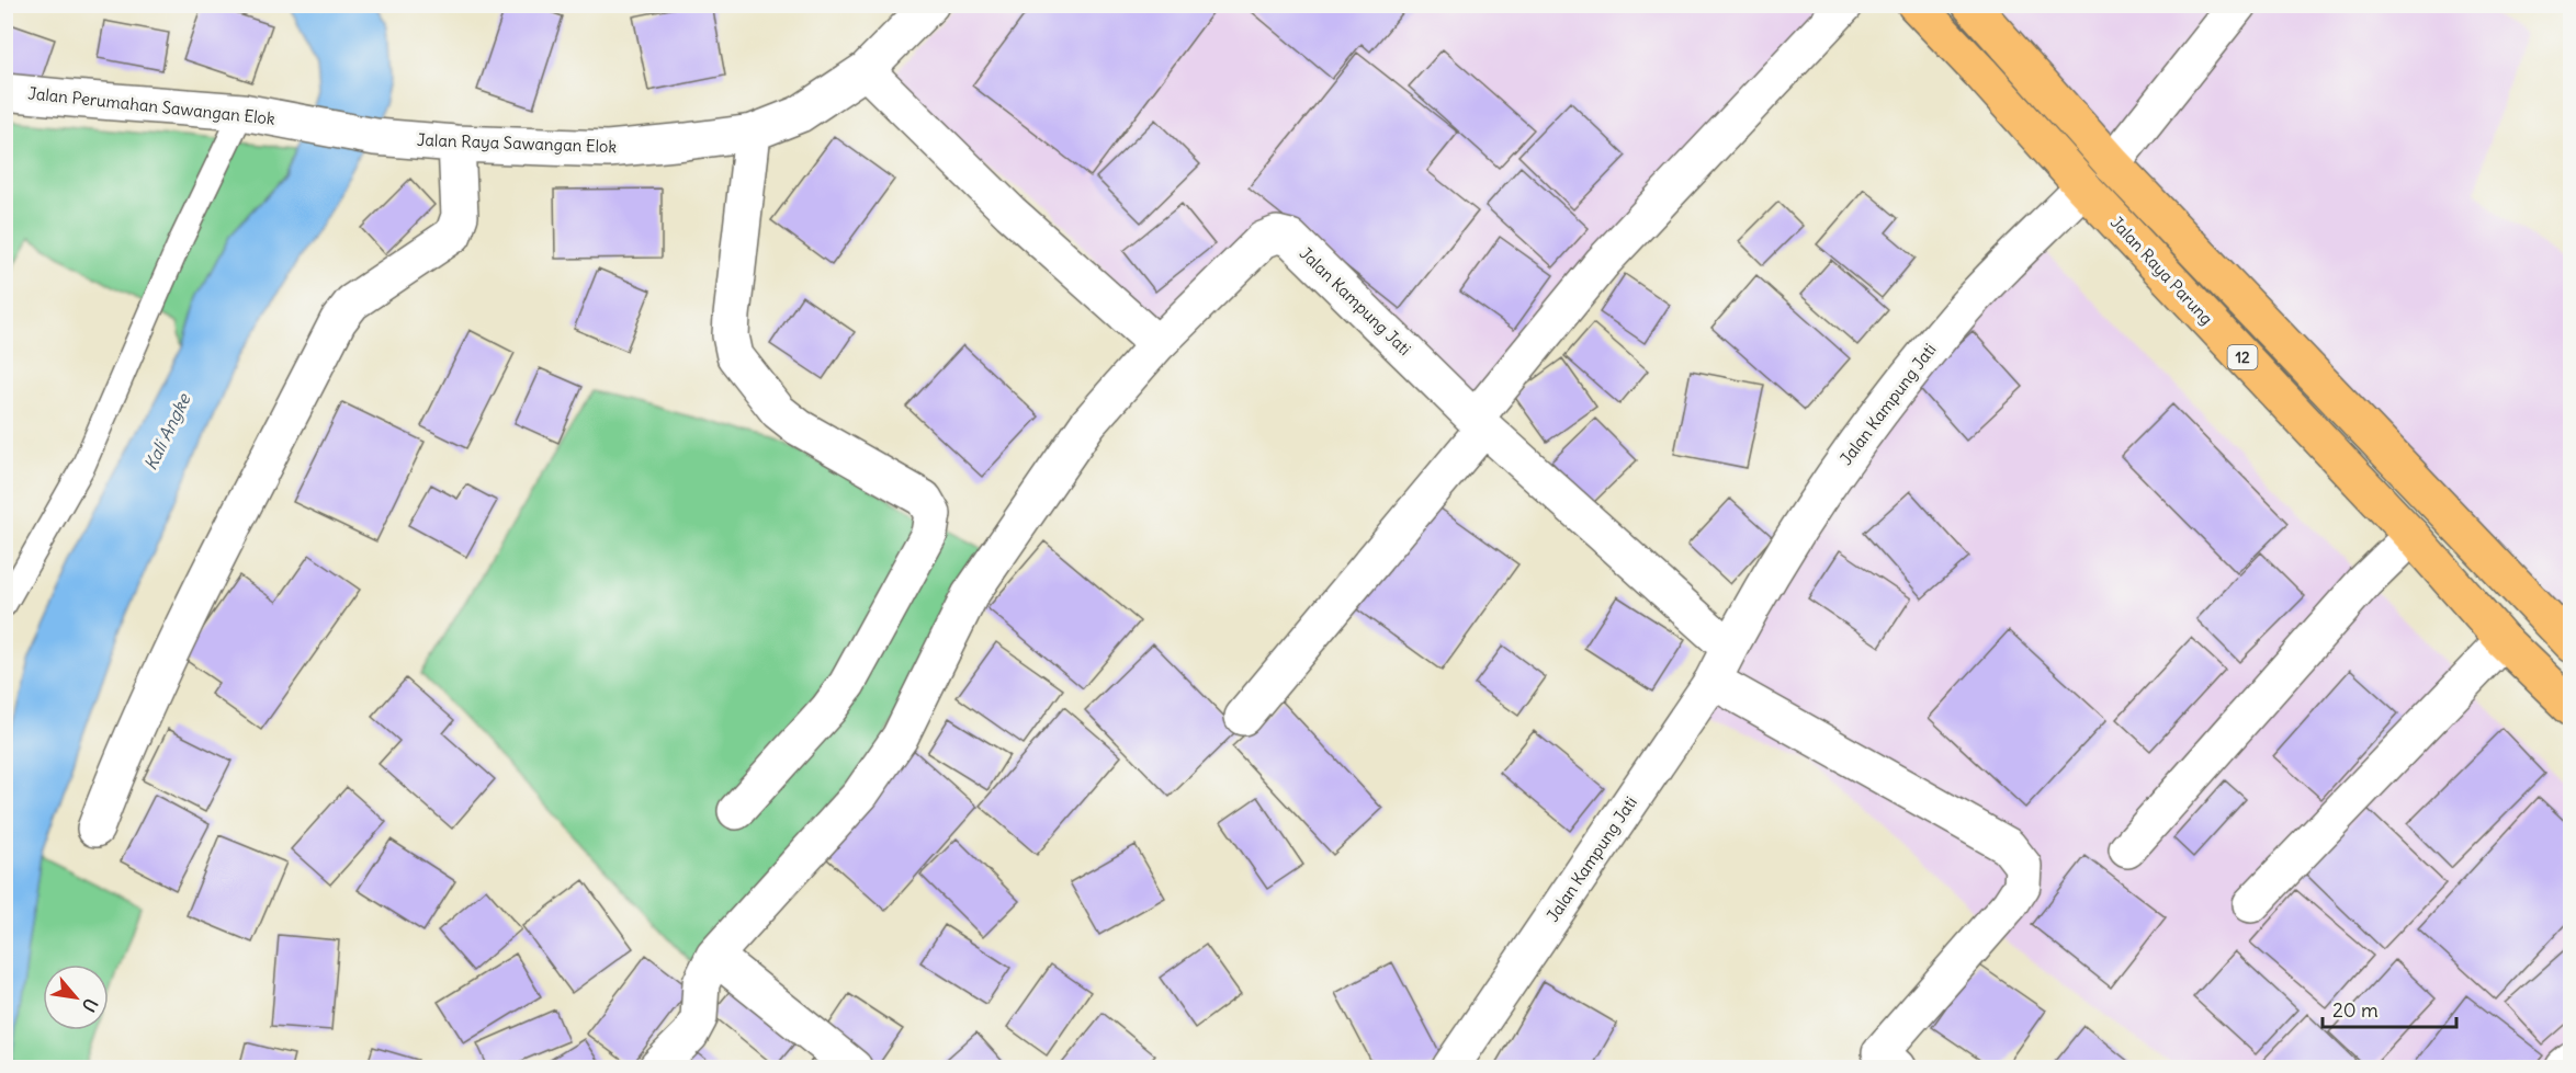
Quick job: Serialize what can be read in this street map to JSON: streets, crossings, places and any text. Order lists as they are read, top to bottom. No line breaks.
{"streets":{"highway":["Jalan Raya Parung","12"],"street":["Jalan Perumahan Sawangan Elok","Jalan Raya Sawangan Elok","Jalan Kampung Jati"]},"crossings":[["Jalan Perumahan Sawangan Elok","Jalan Raya Sawangan Elok"],["Jalan Raya Parung","Jalan Kampung Jati"]],"water":["Kali Angke"],"scale_bar":"20 m","north":"bottom right"}
